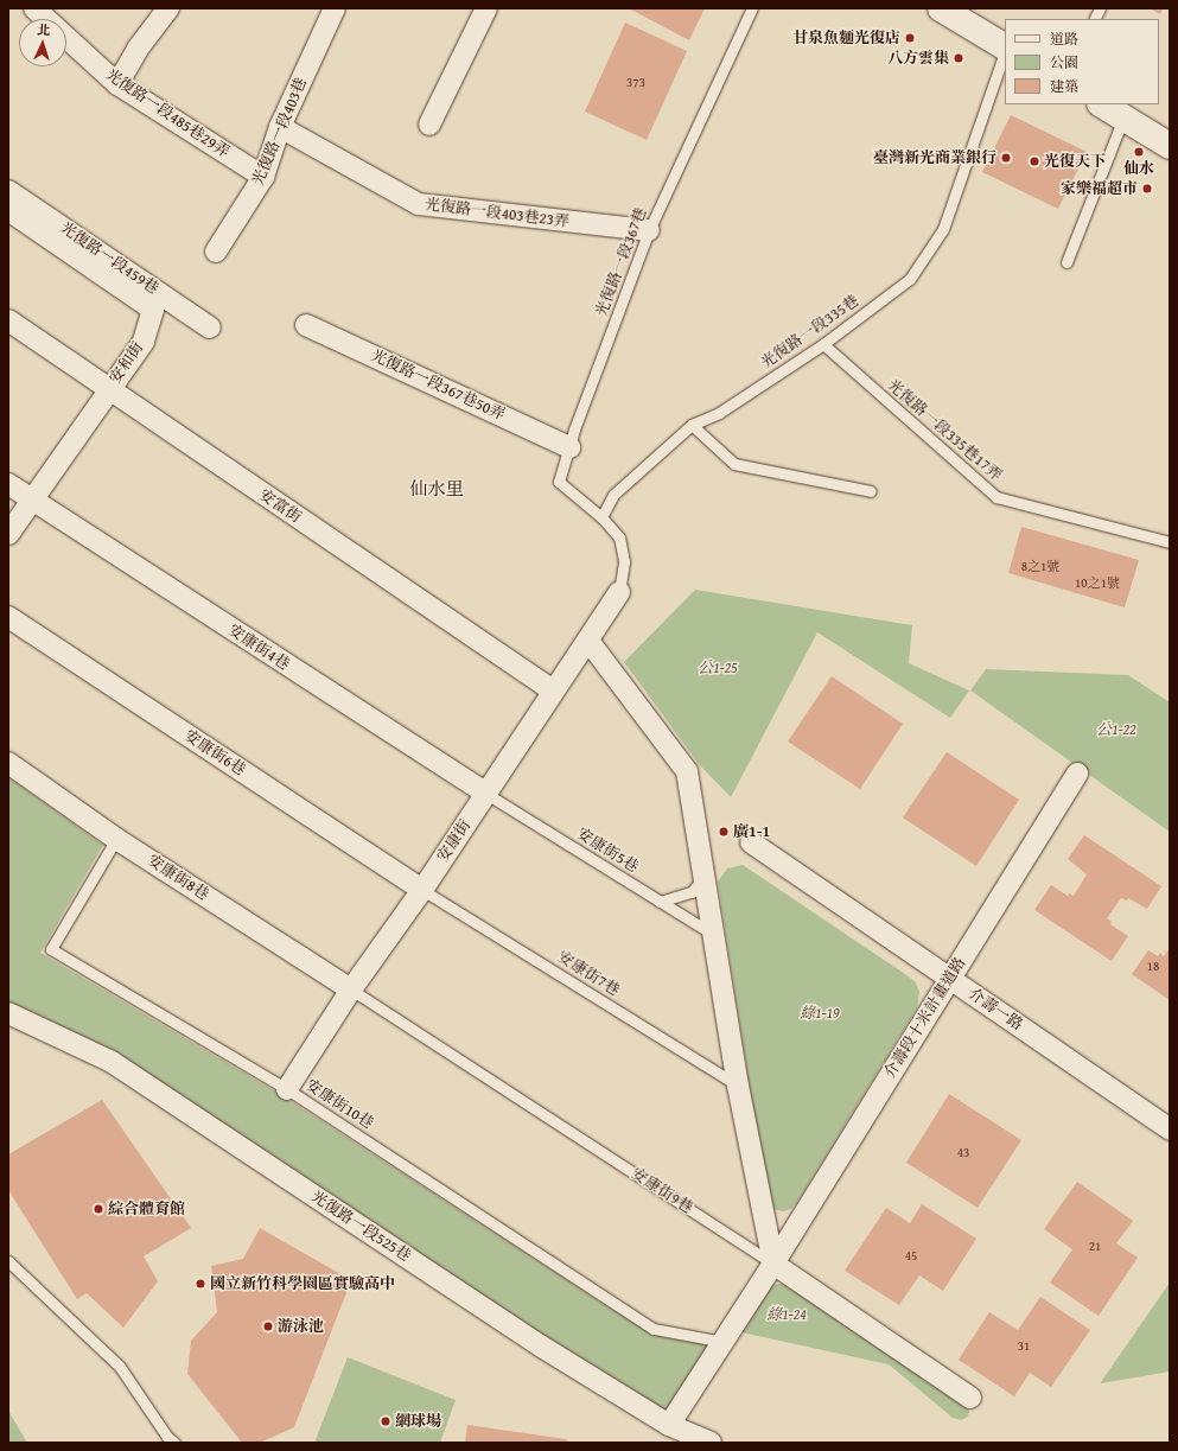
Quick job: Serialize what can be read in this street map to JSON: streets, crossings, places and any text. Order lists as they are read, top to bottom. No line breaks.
{"streets":{"street":["光復路一段485巷29弄","光復路一段403巷","光復路一段403巷23弄","光復路一段459巷","安和街","光復路一段367巷50弄","安富街","安康街4巷","安康街6巷","安康街","安康街8巷","介壽一路","介壽段十米計畫道路","安康街9巷","光復路一段525巷"],"lane":["光復路一段367巷","光復路一段335巷","光復路一段335巷17弄","安康街5巷","安康街7巷","安康街10巷"]},"crossings":[["光復路一段485巷29弄","光復路一段403巷"],["光復路一段403巷","光復路一段403巷23弄"],["光復路一段403巷23弄","光復路一段367巷"],["光復路一段367巷","光復路一段335巷"],["光復路一段367巷","光復路一段367巷50弄"],["光復路一段335巷","光復路一段335巷17弄"],["安和街","安富街"],["安和街","安康街4巷"],["安富街","安康街"],["安康街4巷","安康街"],["安康街4巷","安康街5巷"],["安康街6巷","安康街"],["安康街6巷","安康街7巷"],["安康街","安康街5巷"],["安康街","安康街8巷"],["安康街","安康街7巷"],["安康街","安康街10巷"],["安康街","安康街9巷"],["安康街8巷","安康街10巷"],["安康街8巷","安康街9巷"],["介壽一路","介壽段十米計畫道路"],["介壽段十米計畫道路","安康街10巷"],["介壽段十米計畫道路","安康街9巷"]],"districts":["仙水里"],"parks":["公1-25","公1-22","綠1-19","綠1-24"],"places":["甘泉魚麵光復店","八方雲集","仙水","臺灣新光商業銀行","光復天下","家樂福超市","廣1-1","綜合體育館","國立新竹科學園區實驗高中","游泳池","網球場"],"house_numbers":["373","8之1號","10之1號","18","43","21","45","31"],"legend":["道路","公園","建築"],"north":"top"}
